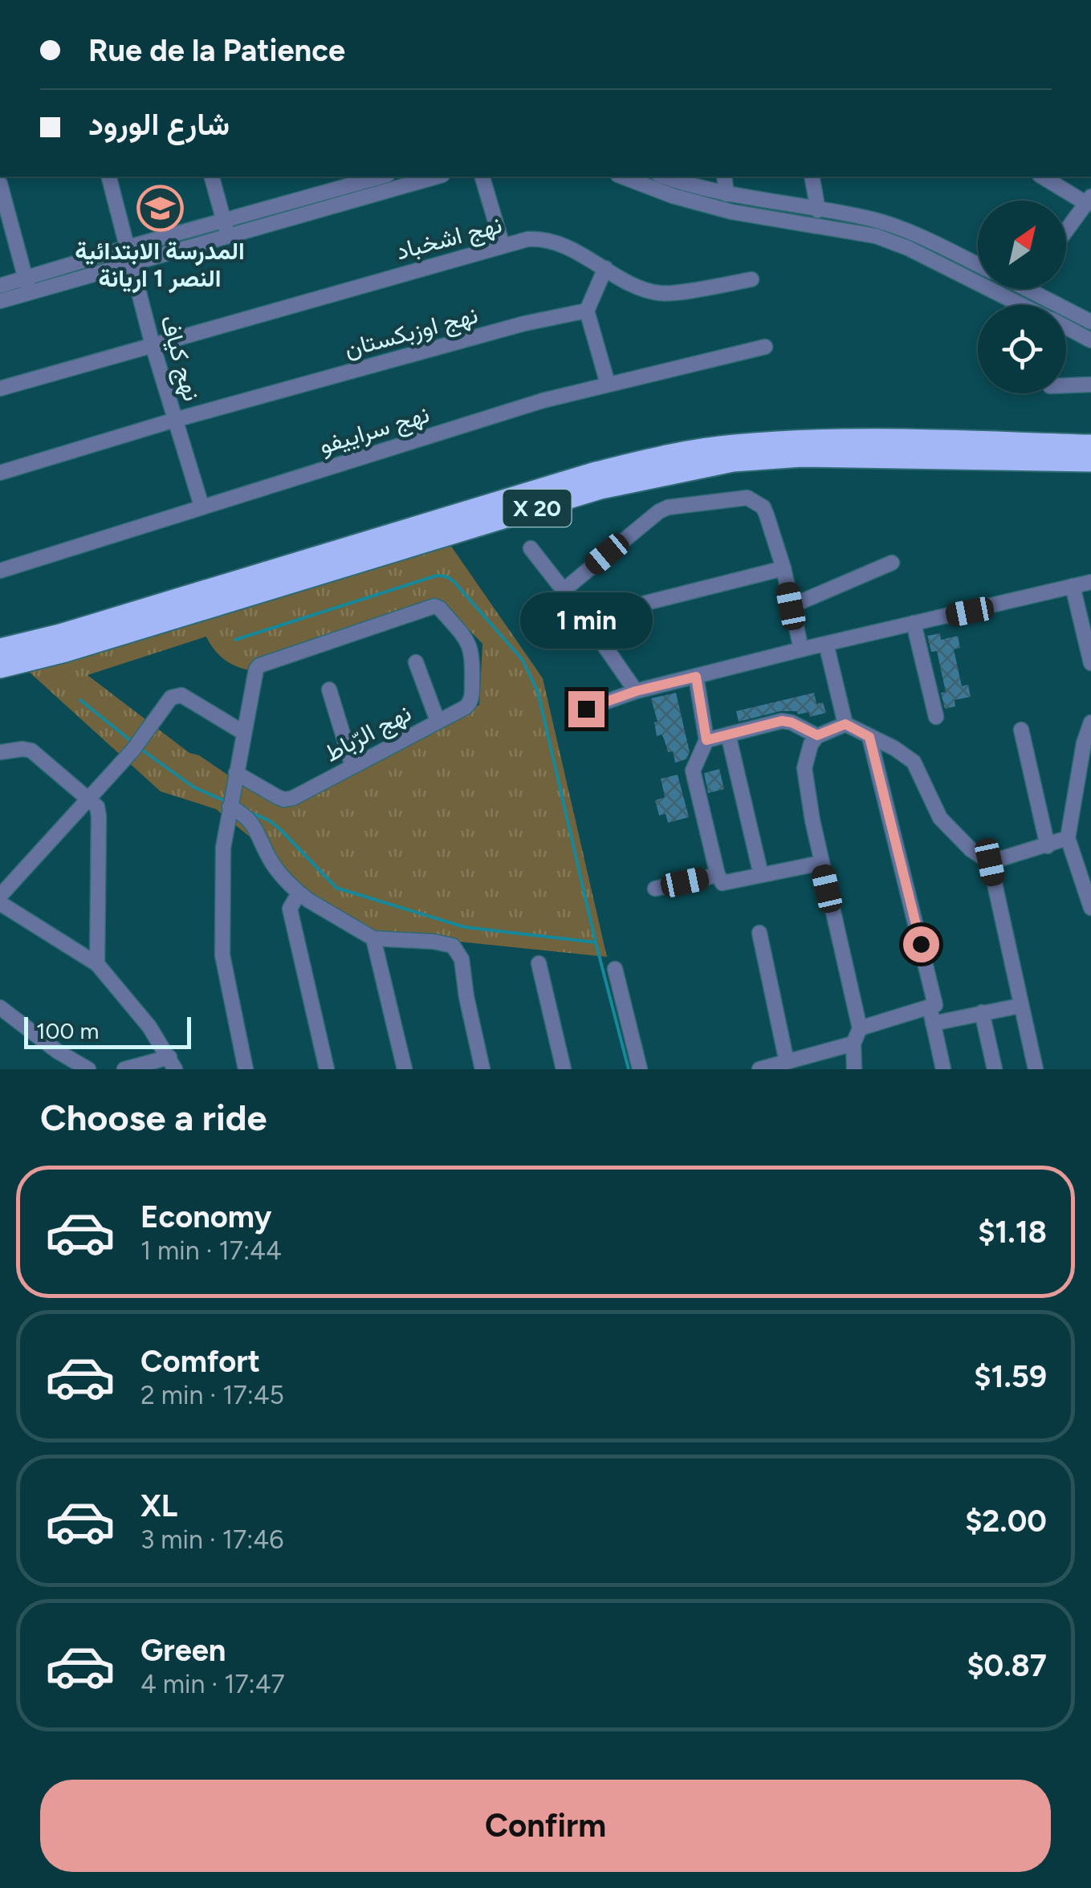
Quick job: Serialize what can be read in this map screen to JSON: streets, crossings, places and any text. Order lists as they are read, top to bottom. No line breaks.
{"streets":{"highway":["X 20"],"street":["نهج اشخباد","نهج اوزبكستان","نهج كياف","نهج سراييفو","نهج الرّباط"]},"crossings":[["نهج اشخباد","نهج كياف"],["نهج اوزبكستان","نهج كياف"],["نهج كياف","نهج سراييفو"]],"places":{"school or university":["المدرسة الابتدائية النصر 1 اريانة"]},"scale_bar":"100 m","north":"top right","page":{"banner":["Rue de la Patience","شارع الورود"],"bubble":"1 min","scale":"100 m","heading":"Choose a ride","list":[{"name":"Economy","note":"1 min · 17:44","value":"$1.18"},{"name":"Comfort","note":"2 min · 17:45","value":"$1.59"},{"name":"XL","note":"3 min · 17:46","value":"$2.00"},{"name":"Green","note":"4 min · 17:47","value":"$0.87"}],"buttons":"Confirm"}}
